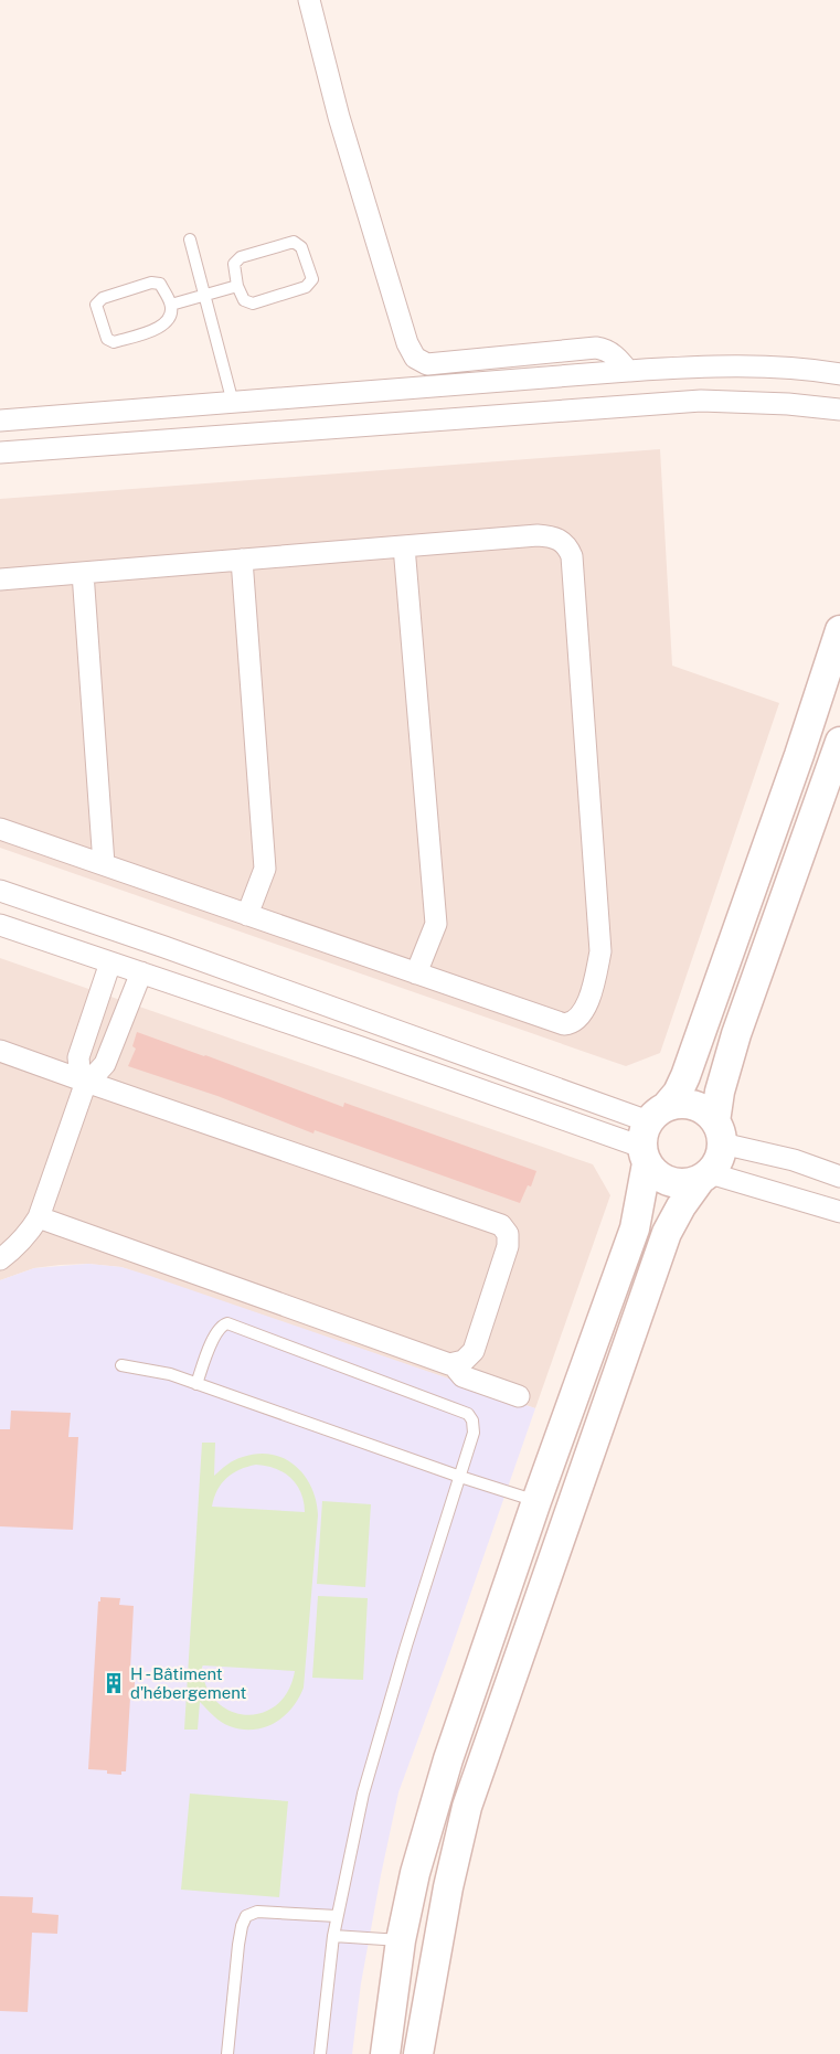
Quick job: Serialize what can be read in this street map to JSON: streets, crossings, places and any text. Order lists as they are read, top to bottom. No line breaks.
{"places":{"building":["H - Bâtiment d'hébergement"]}}
